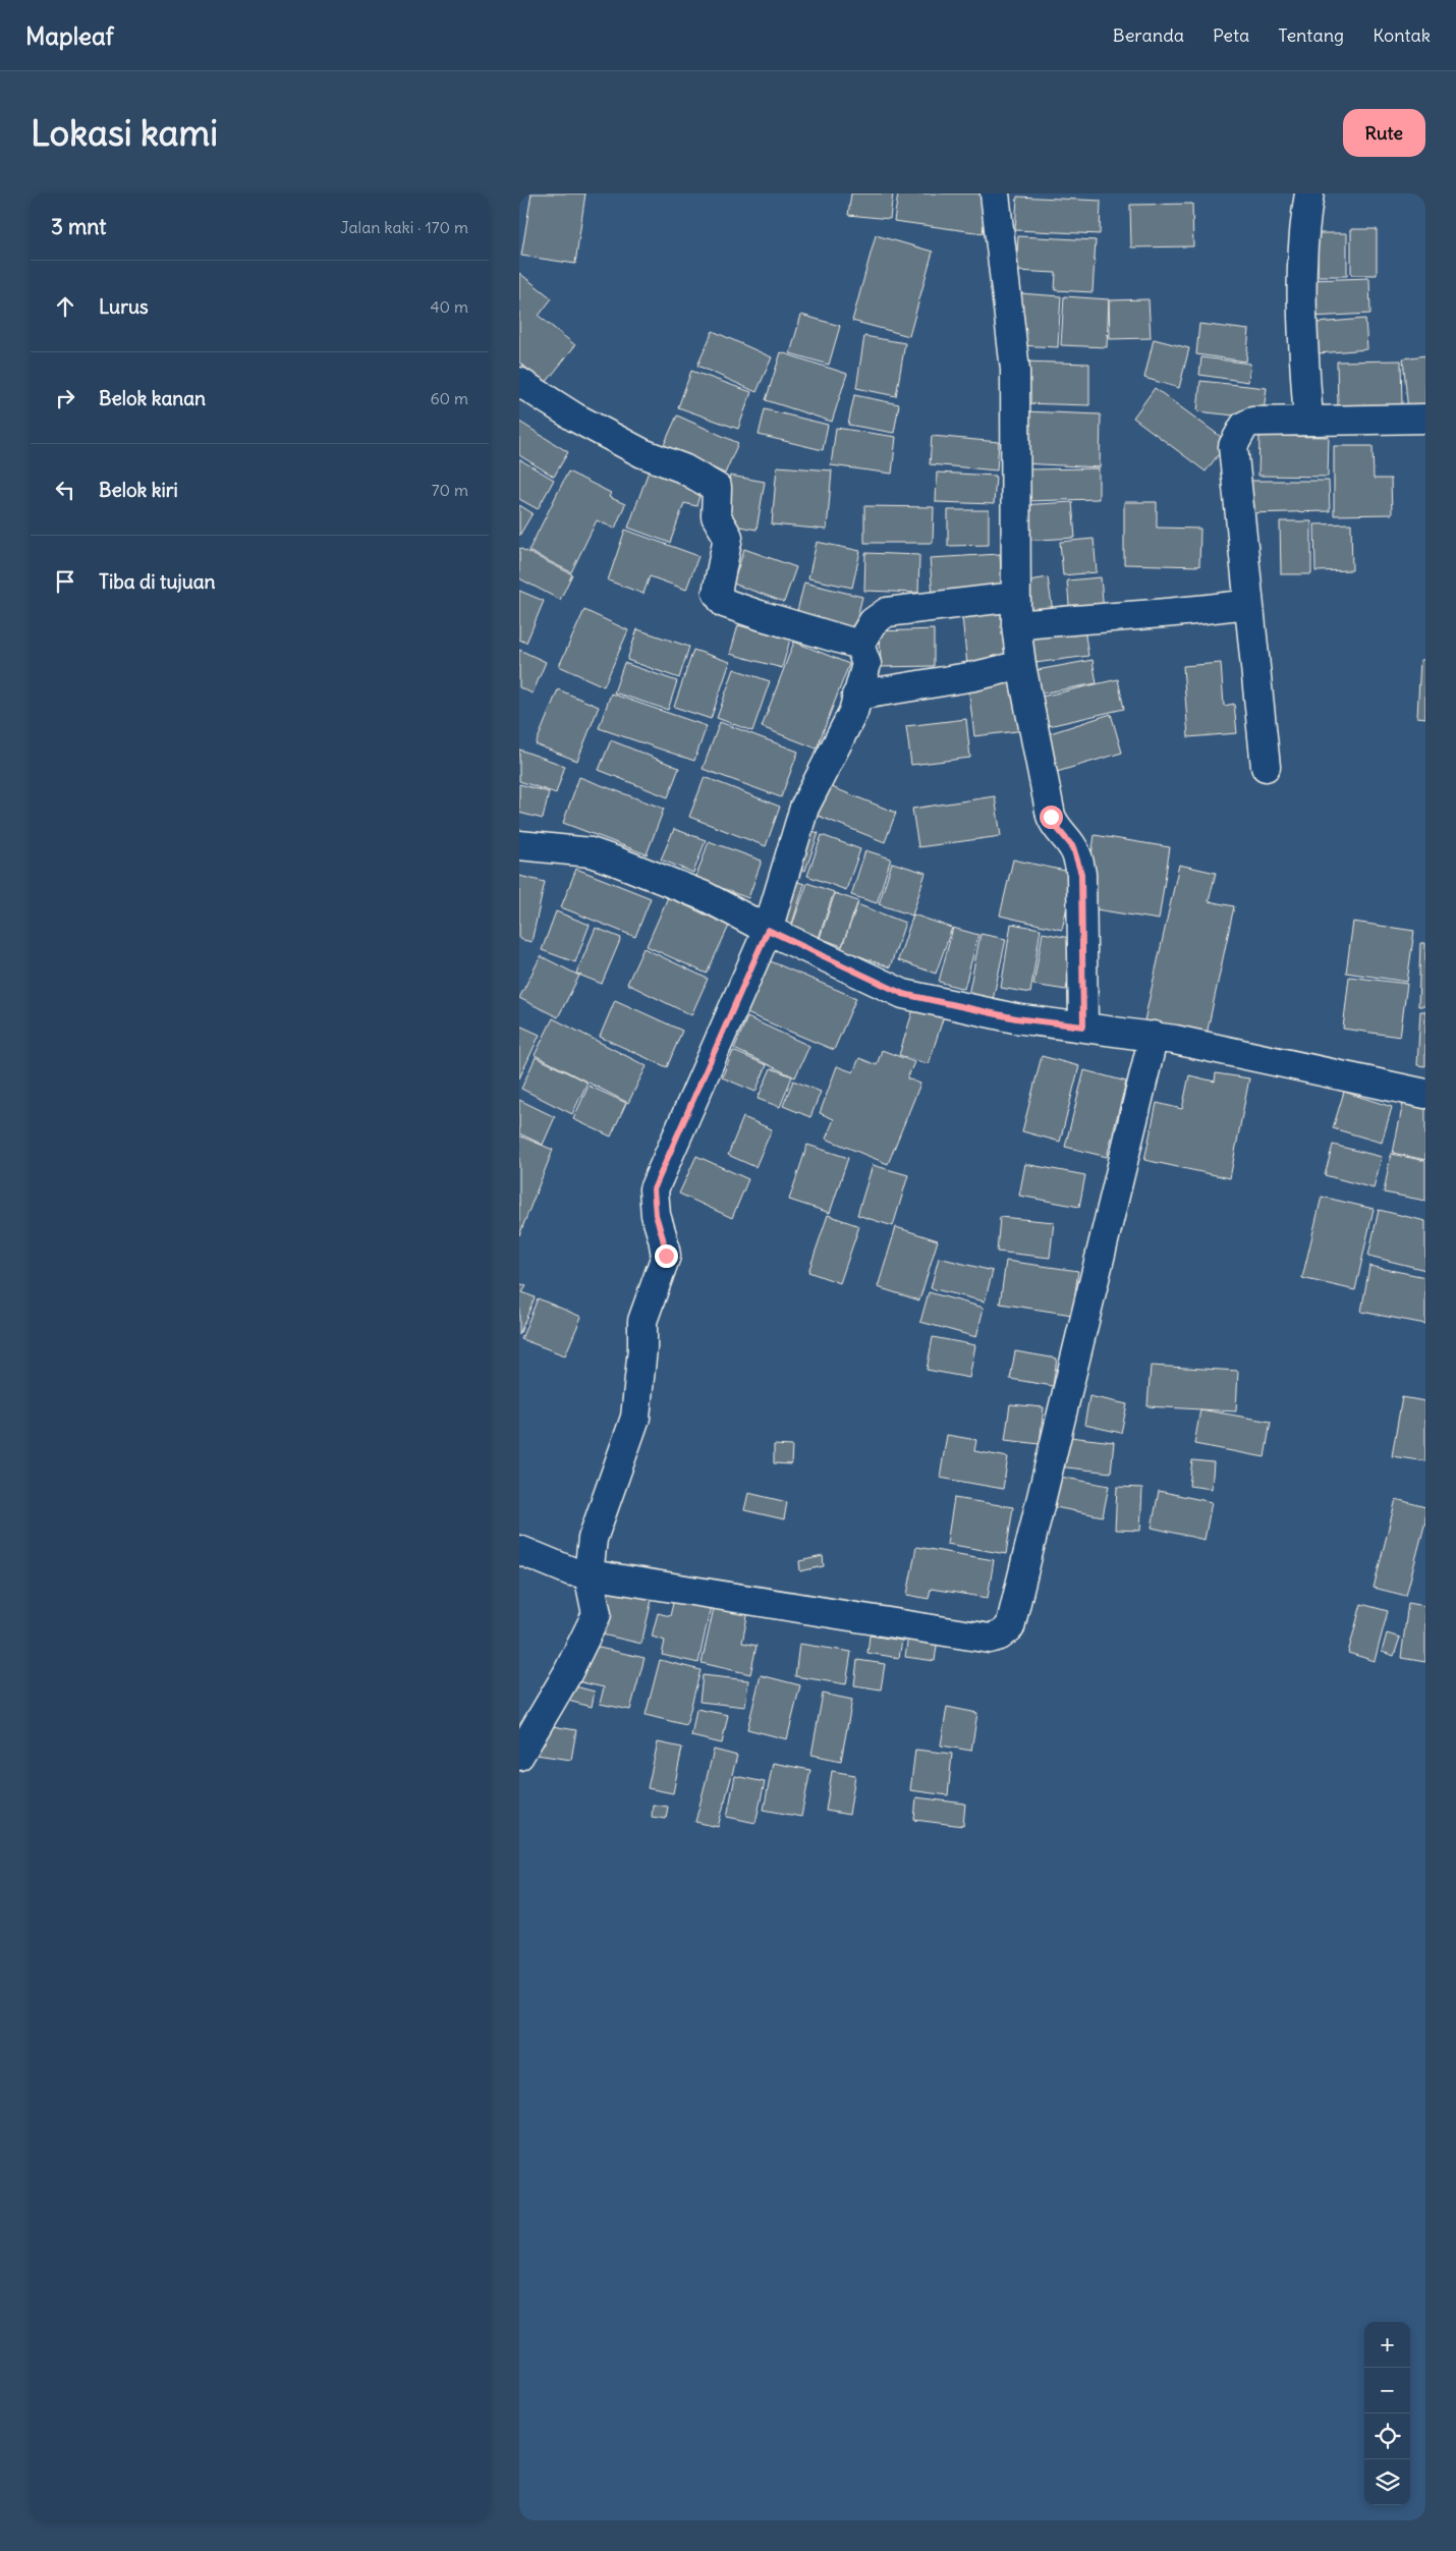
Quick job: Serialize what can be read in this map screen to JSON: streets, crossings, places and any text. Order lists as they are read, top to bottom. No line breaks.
{"page":{"header":"Mapleaf","nav":["Beranda","Peta","Tentang","Kontak"],"buttons":"Rute","title":"Lokasi kami","heading":["3 mnt","Jalan kaki · 170 m"],"list":[["Lurus","40 m"],["Belok kanan","60 m"],["Belok kiri","70 m"],"Tiba di tujuan"],"map_buttons":["+","−"]}}
